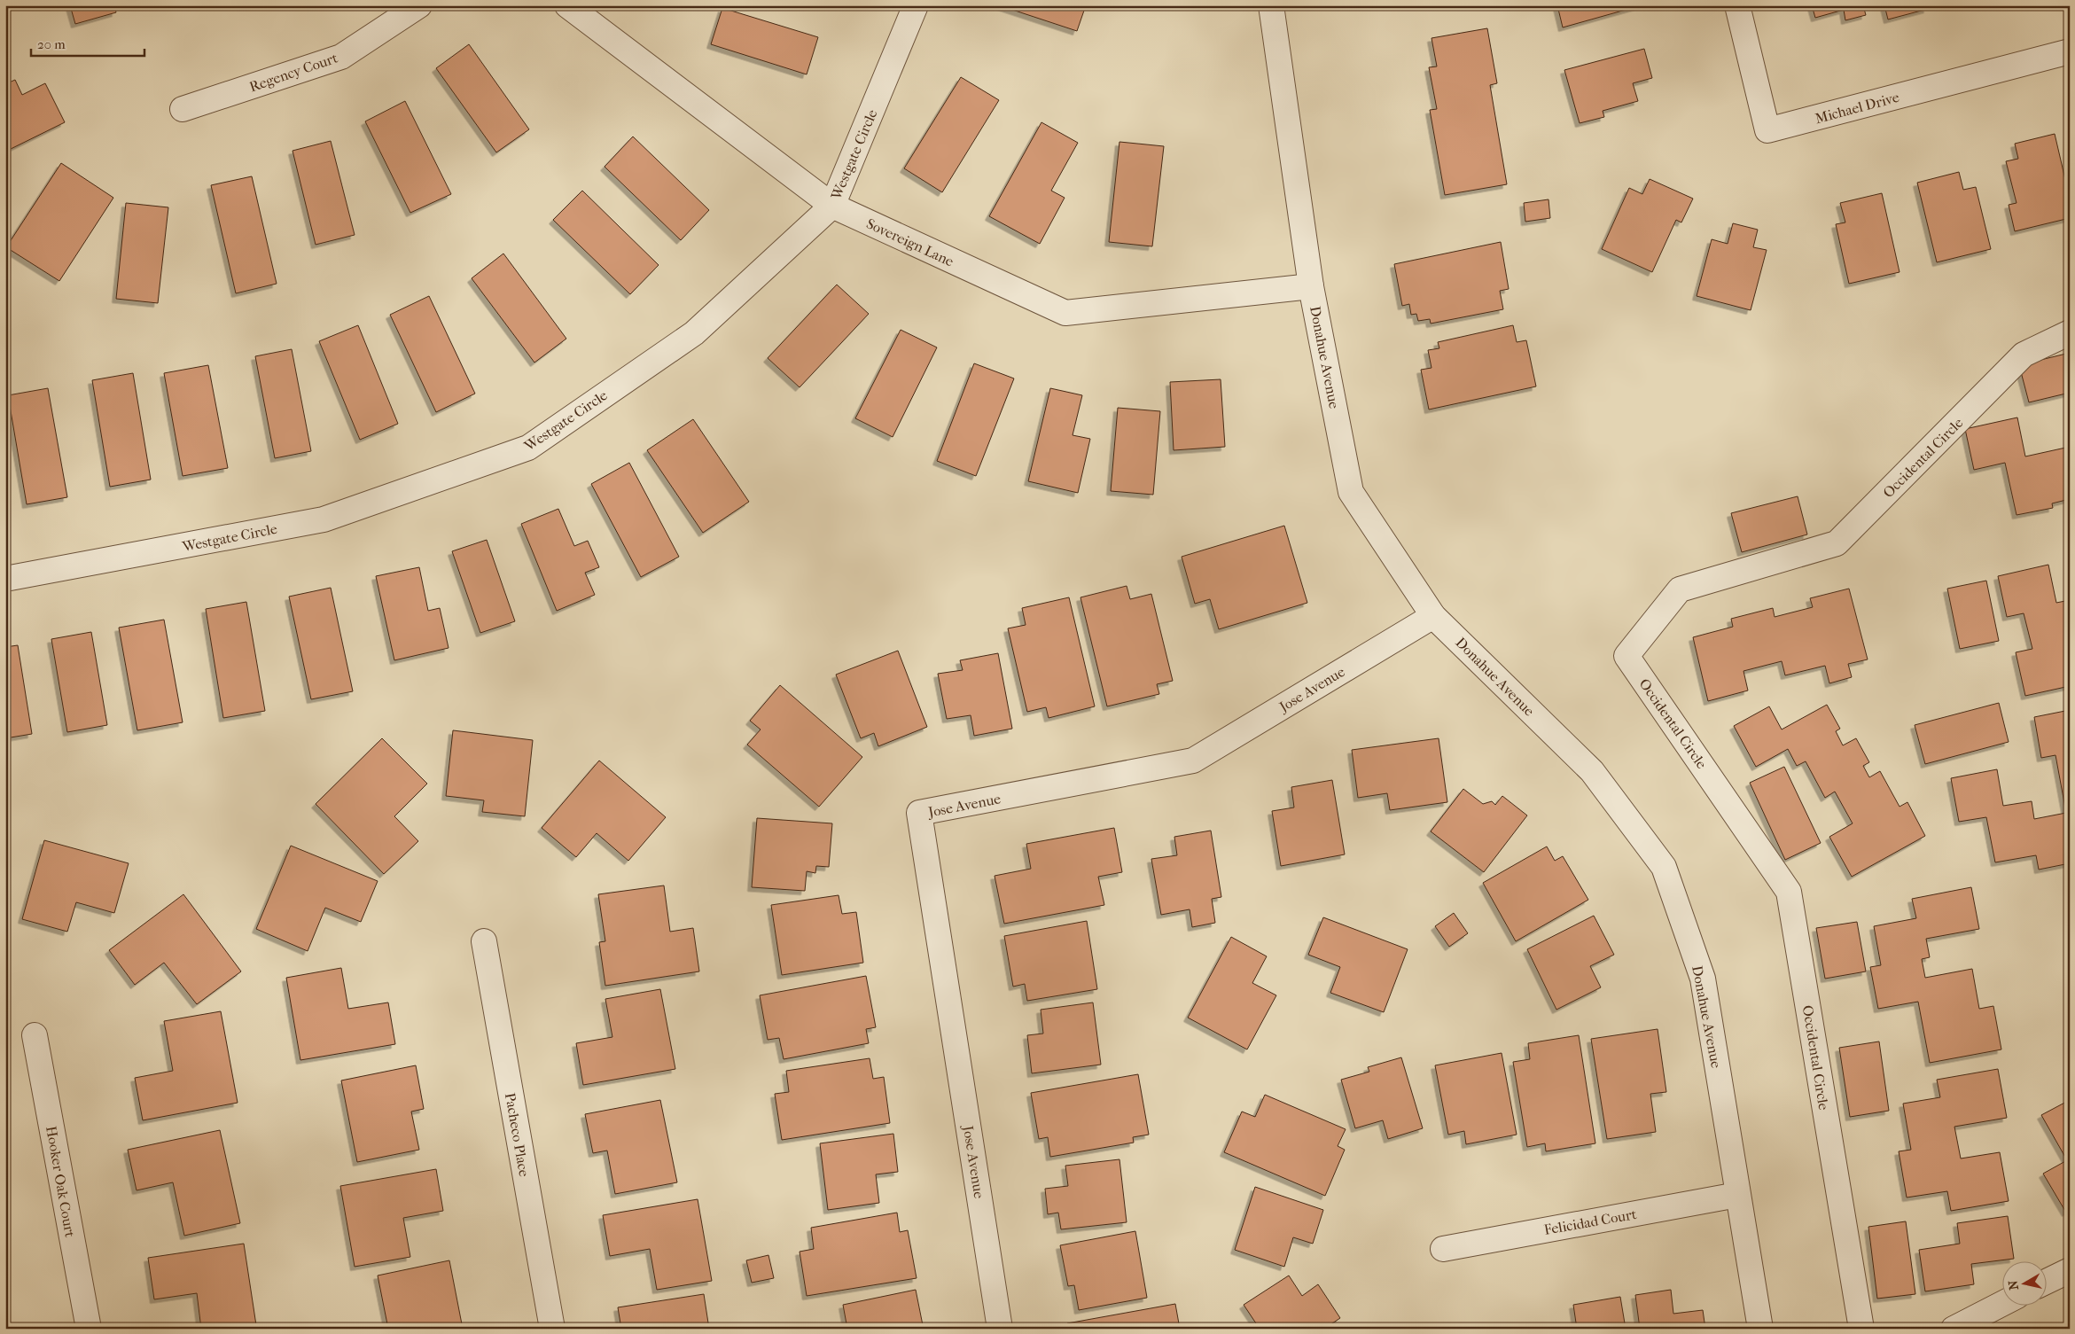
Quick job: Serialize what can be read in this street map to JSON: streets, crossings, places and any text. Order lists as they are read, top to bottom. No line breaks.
{"streets":{"street":["Regency Court","Michael Drive","Westgate Circle","Sovereign Lane","Donahue Avenue","Occidental Circle","Jose Avenue","Pacheco Place","Hooker Oak Court","Felicidad Court"]},"crossings":[["Westgate Circle","Sovereign Lane"],["Sovereign Lane","Donahue Avenue"],["Donahue Avenue","Jose Avenue"],["Donahue Avenue","Felicidad Court"]],"scale_bar":"20 m","north":"left"}
